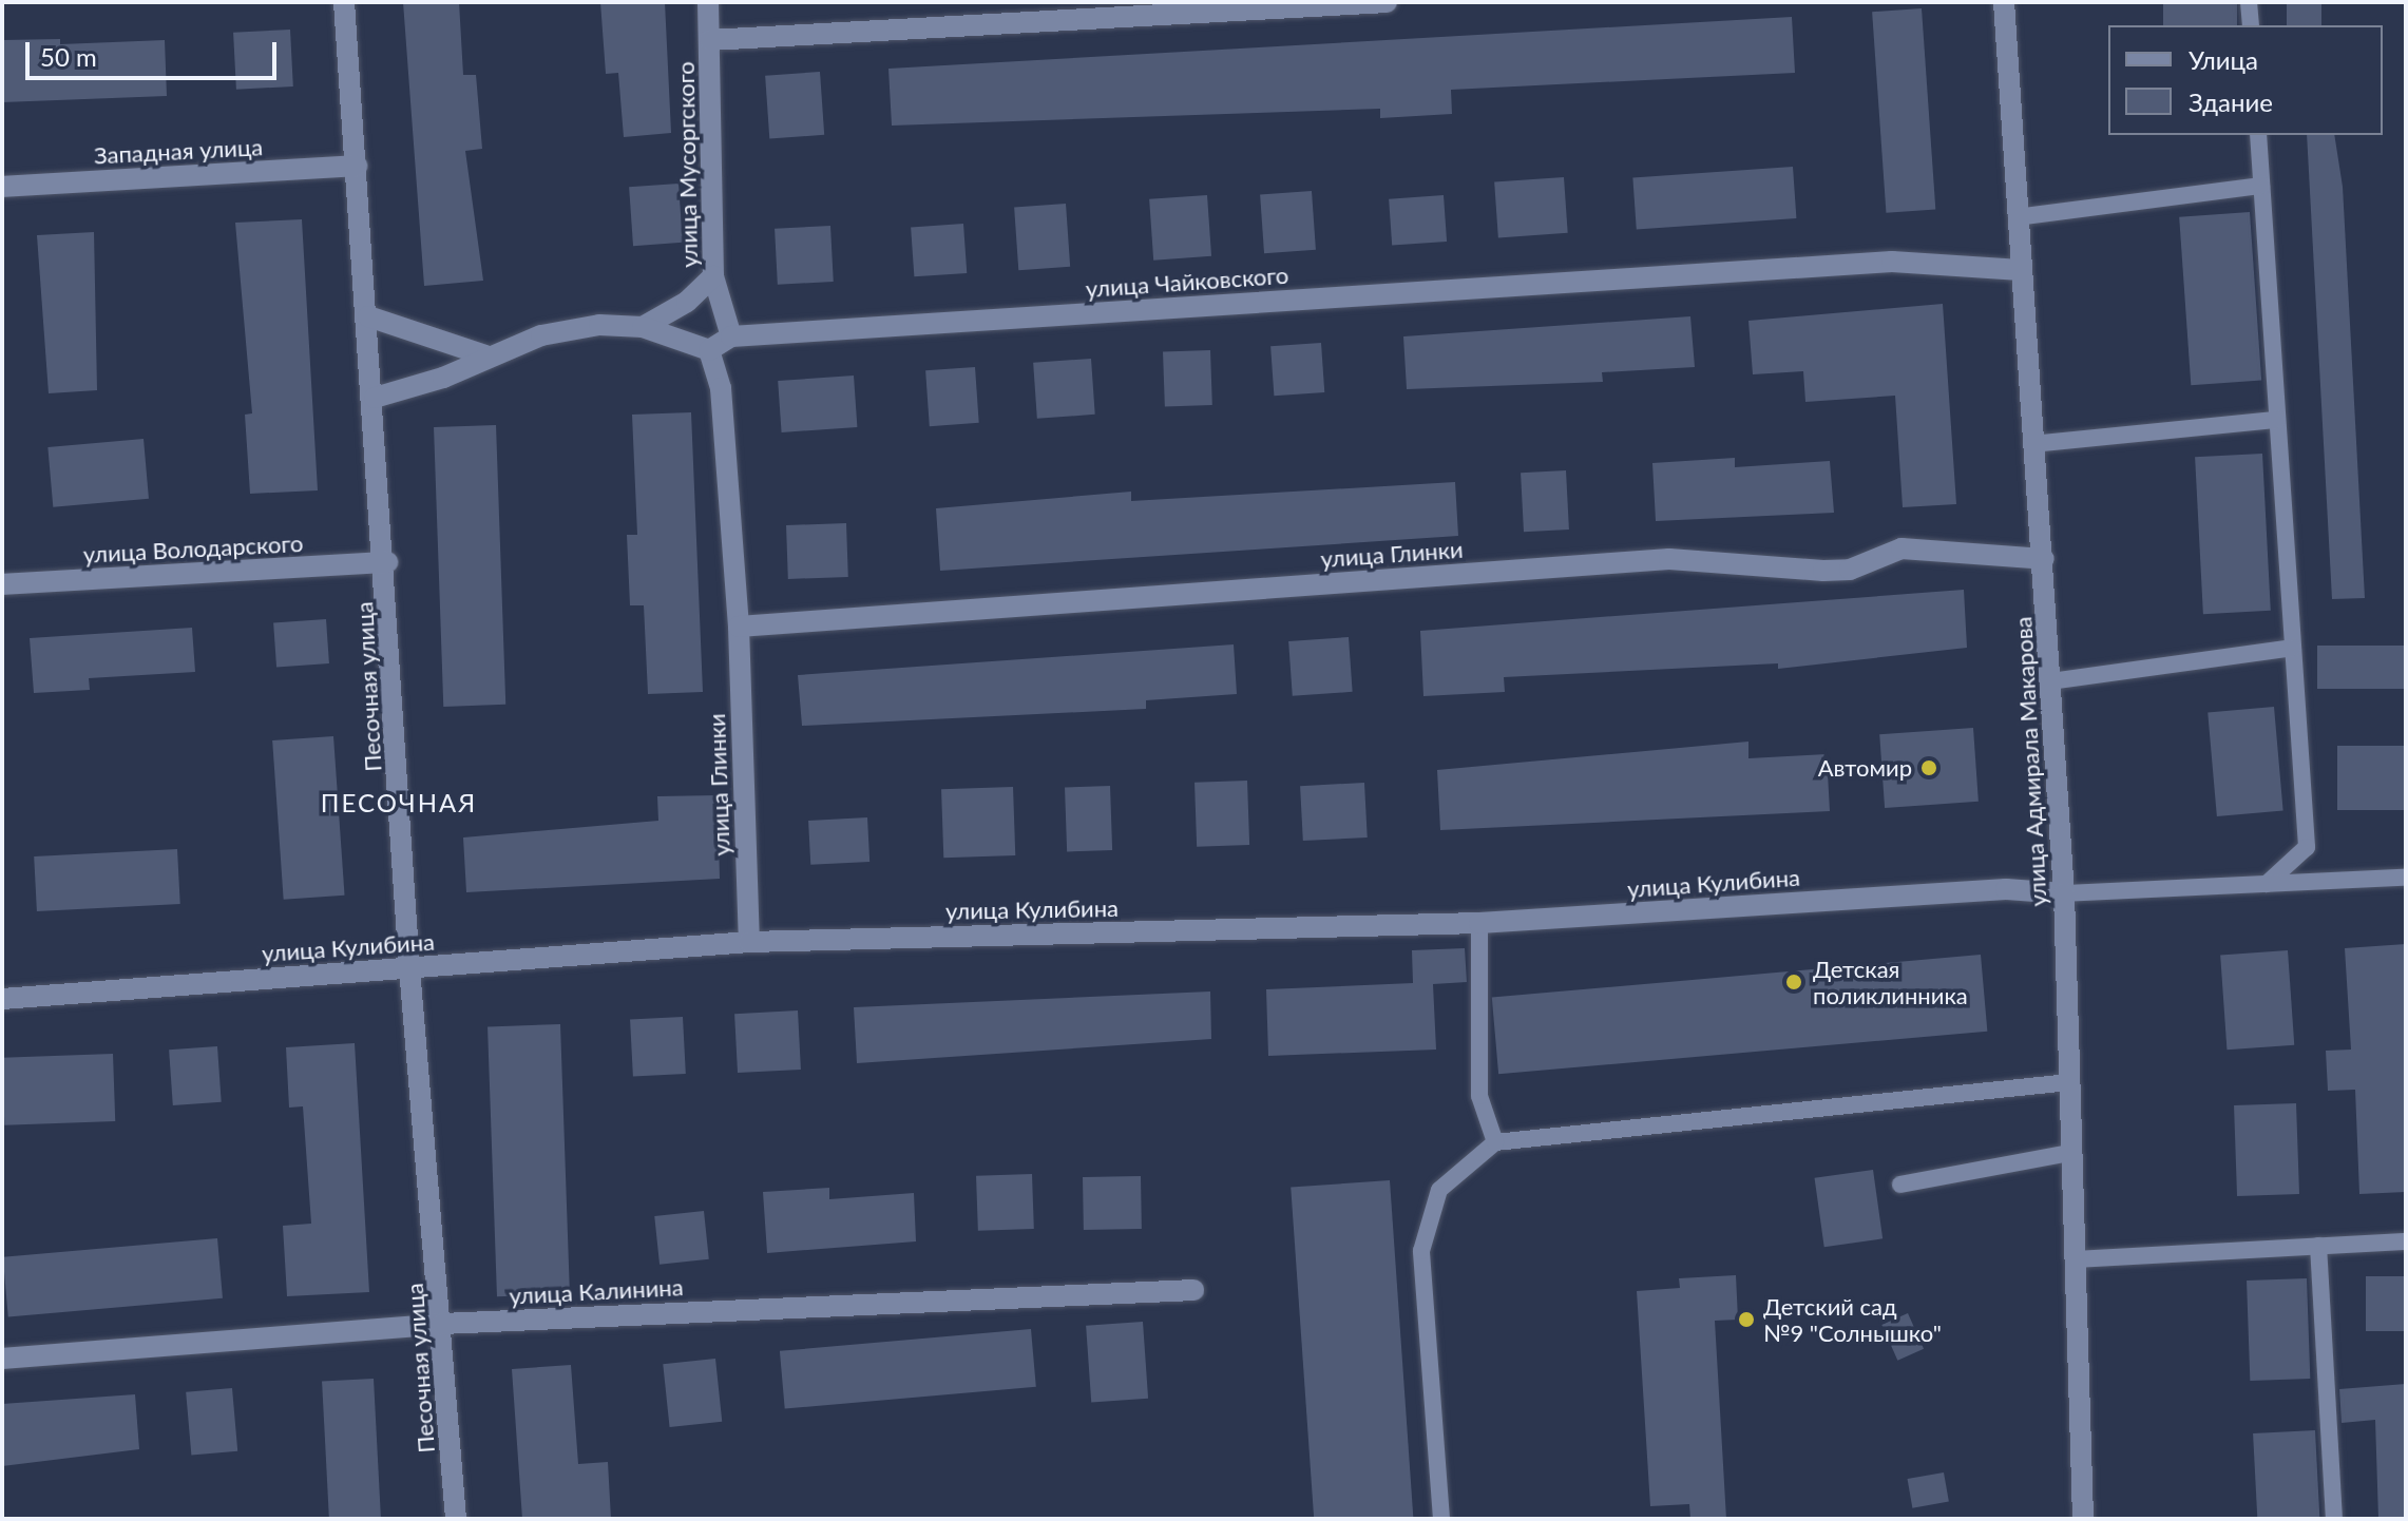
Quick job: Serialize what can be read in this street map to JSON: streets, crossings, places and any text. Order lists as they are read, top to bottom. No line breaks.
{"streets":{"street":["Западная улица","улица Мусоргского","улица Чайковского","улица Володарского","улица Глинки","Песочная улица","улица Адмирала Макарова","улица Кулибина","улица Калинина"]},"crossings":[["Западная улица","Песочная улица"],["улица Мусоргского","улица Чайковского"],["улица Чайковского","улица Глинки"],["улица Чайковского","улица Адмирала Макарова"],["улица Володарского","Песочная улица"],["улица Глинки","улица Адмирала Макарова"],["улица Глинки","улица Кулибина"],["Песочная улица","улица Кулибина"],["Песочная улица","улица Калинина"],["улица Адмирала Макарова","улица Кулибина"]],"districts":["ПЕСОЧНАЯ"],"places":["Автомир","Детская поликлинника","Детский сад №9 \"Солнышко\""],"legend":["Улица","Здание"],"scale_bar":"50 m"}
